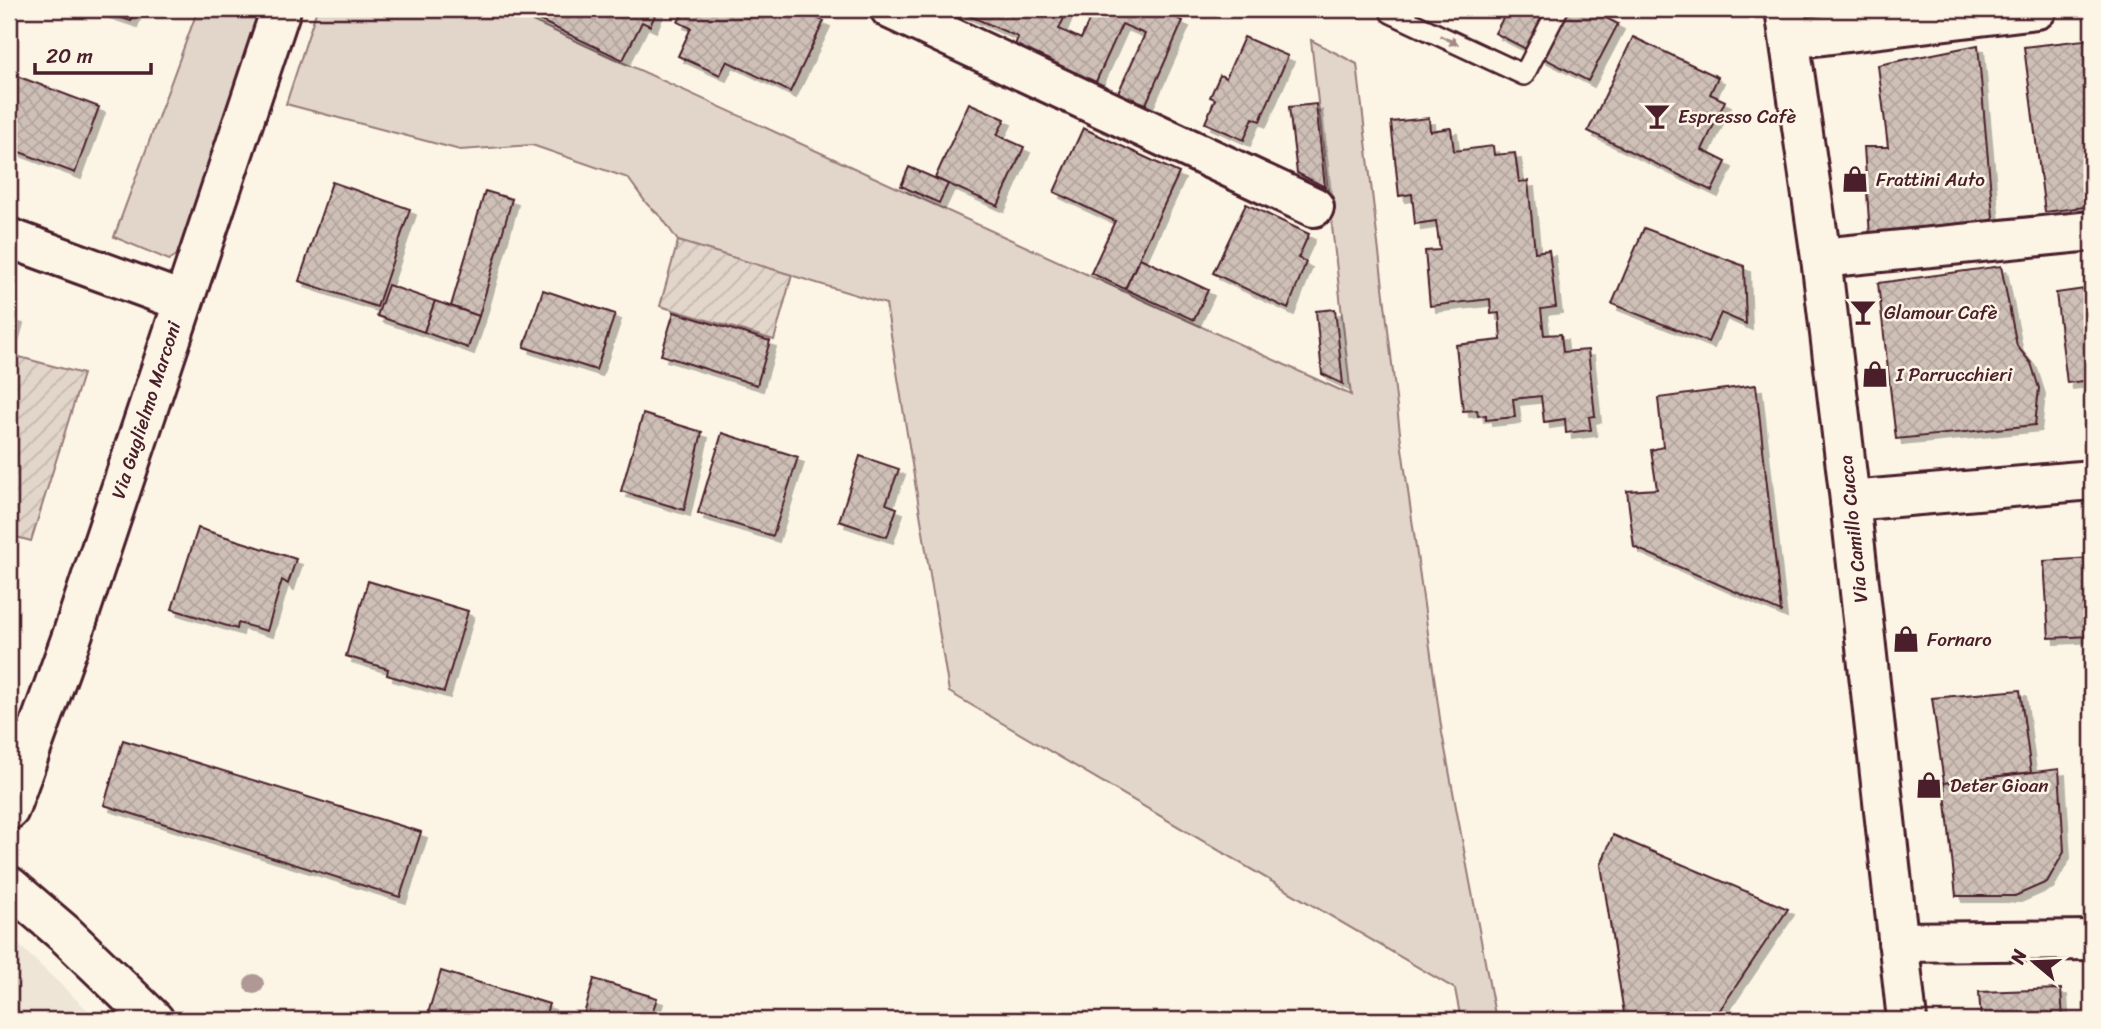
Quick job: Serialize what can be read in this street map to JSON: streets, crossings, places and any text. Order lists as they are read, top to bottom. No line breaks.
{"streets":{"street":["Via Guglielmo Marconi","Via Camillo Cucca"]},"places":{"bar":["Espresso Cafè","Glamour Cafè"],"shop":["Frattini Auto","I Parrucchieri","Fornaro","Deter Gioan"]},"scale_bar":"20 m","north":"left"}
